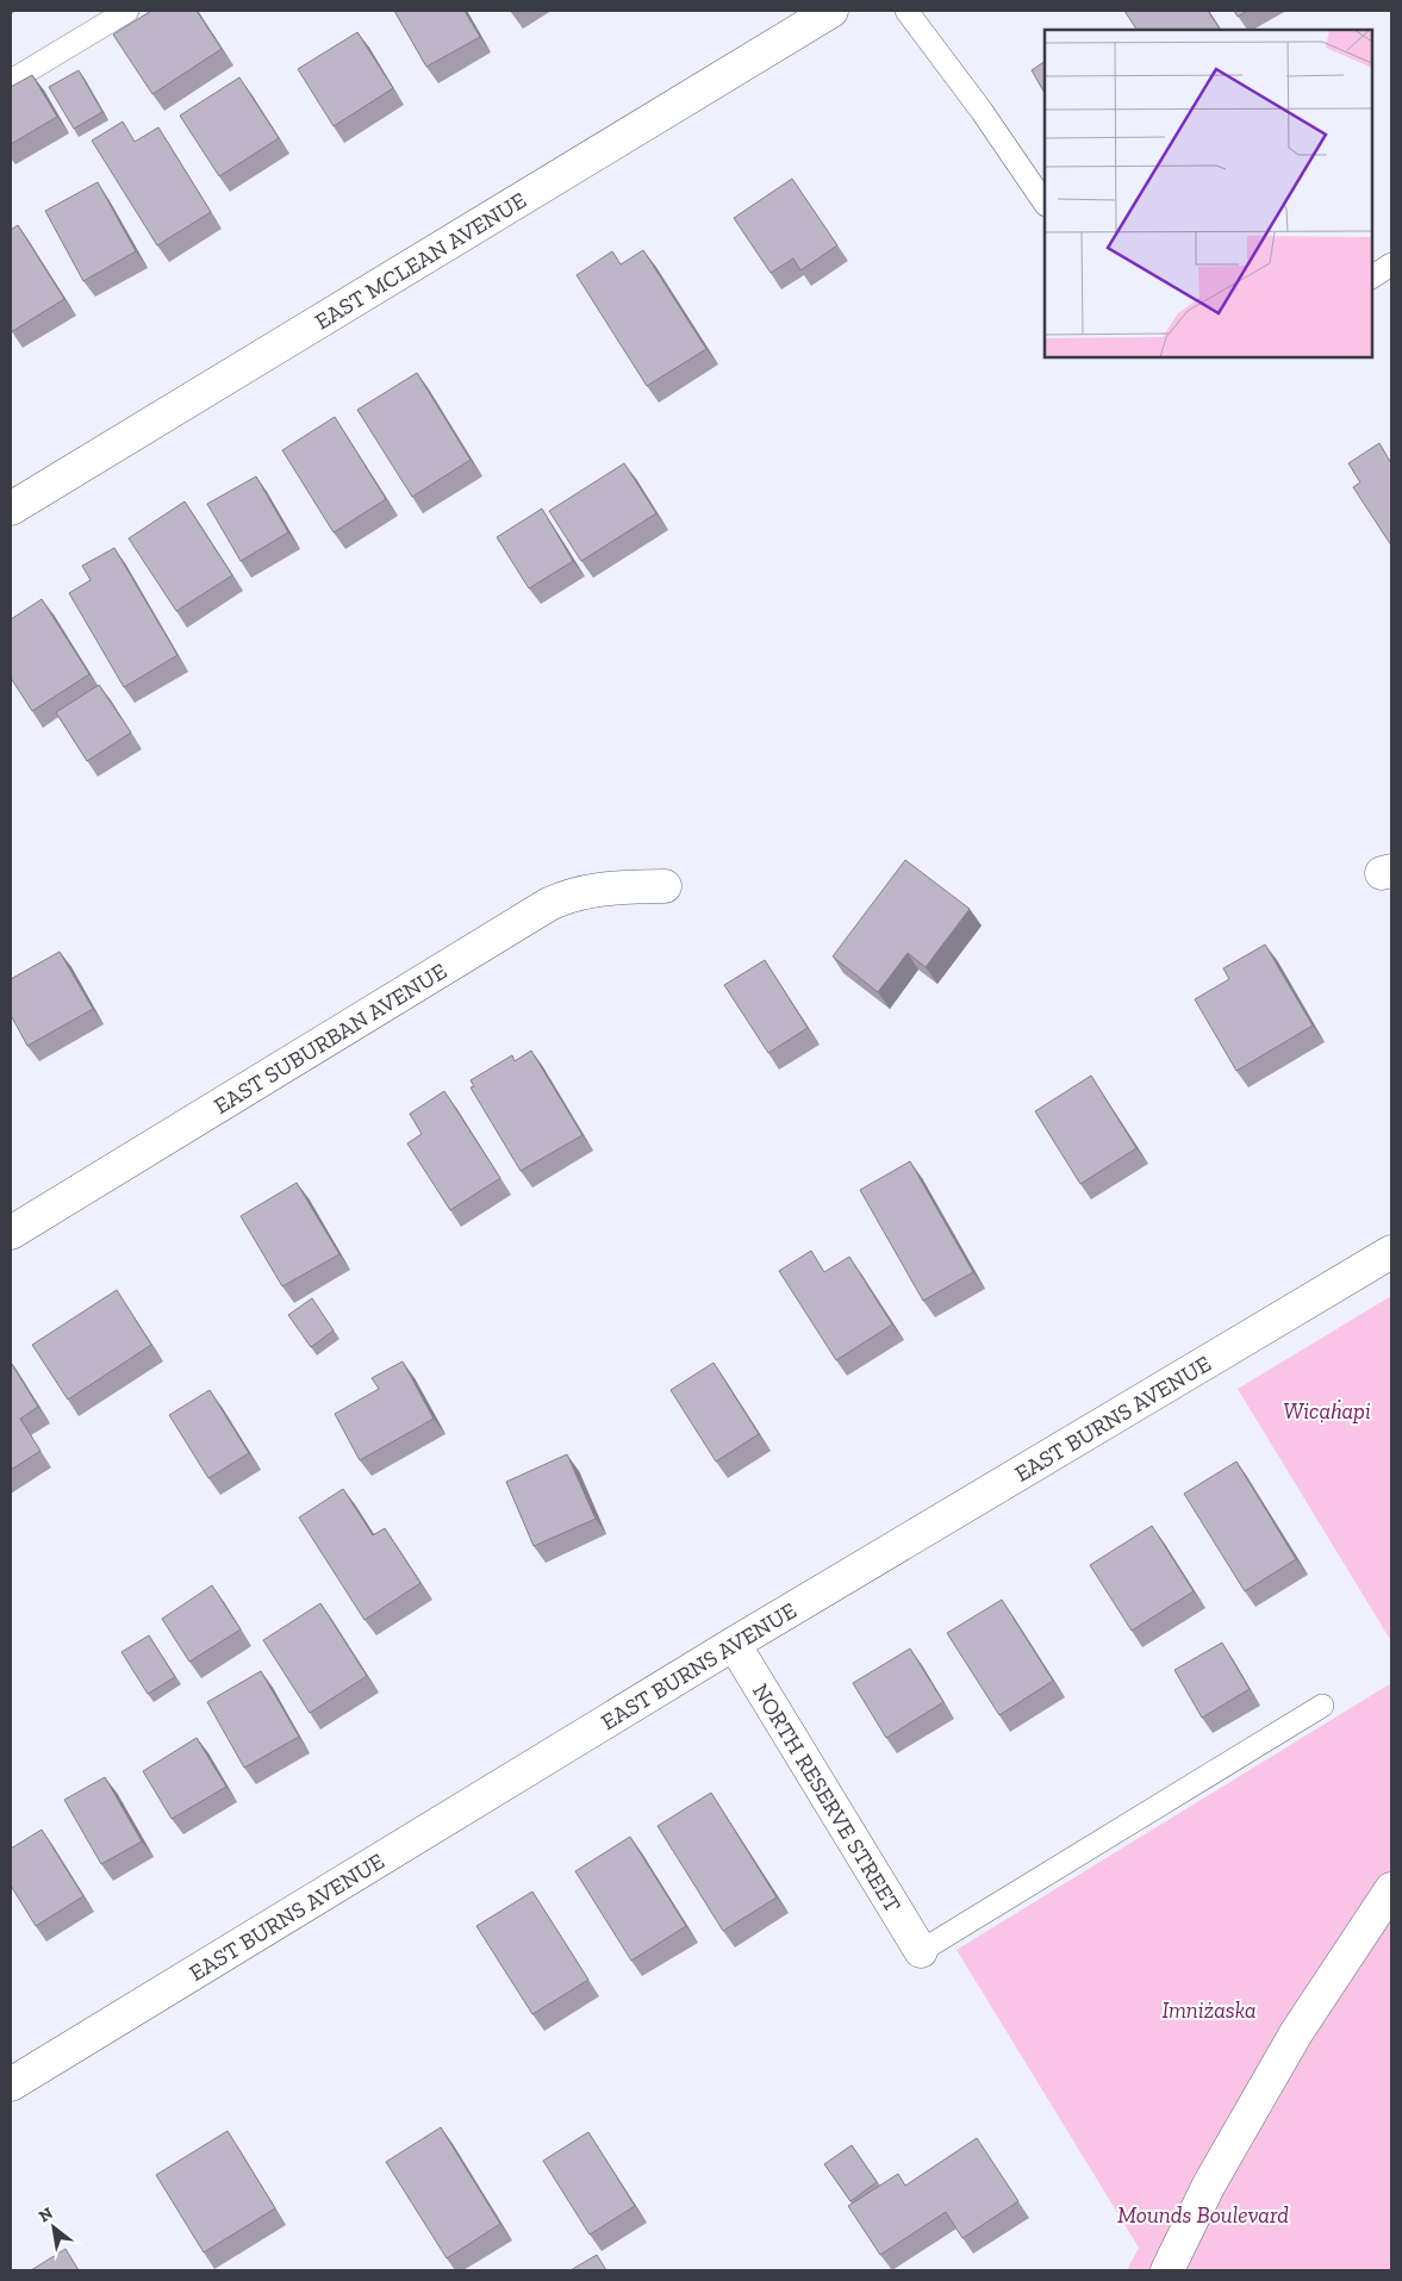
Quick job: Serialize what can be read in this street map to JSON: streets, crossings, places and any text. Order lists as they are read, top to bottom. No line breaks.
{"streets":{"street":["EAST MCLEAN AVENUE","EAST SUBURBAN AVENUE","EAST BURNS AVENUE","NORTH RESERVE STREET"]},"crossings":[["EAST BURNS AVENUE","NORTH RESERVE STREET"]],"parks":["Wic̣aḣapi","Imniżaska","Mounds Boulevard"],"north":"top left"}
